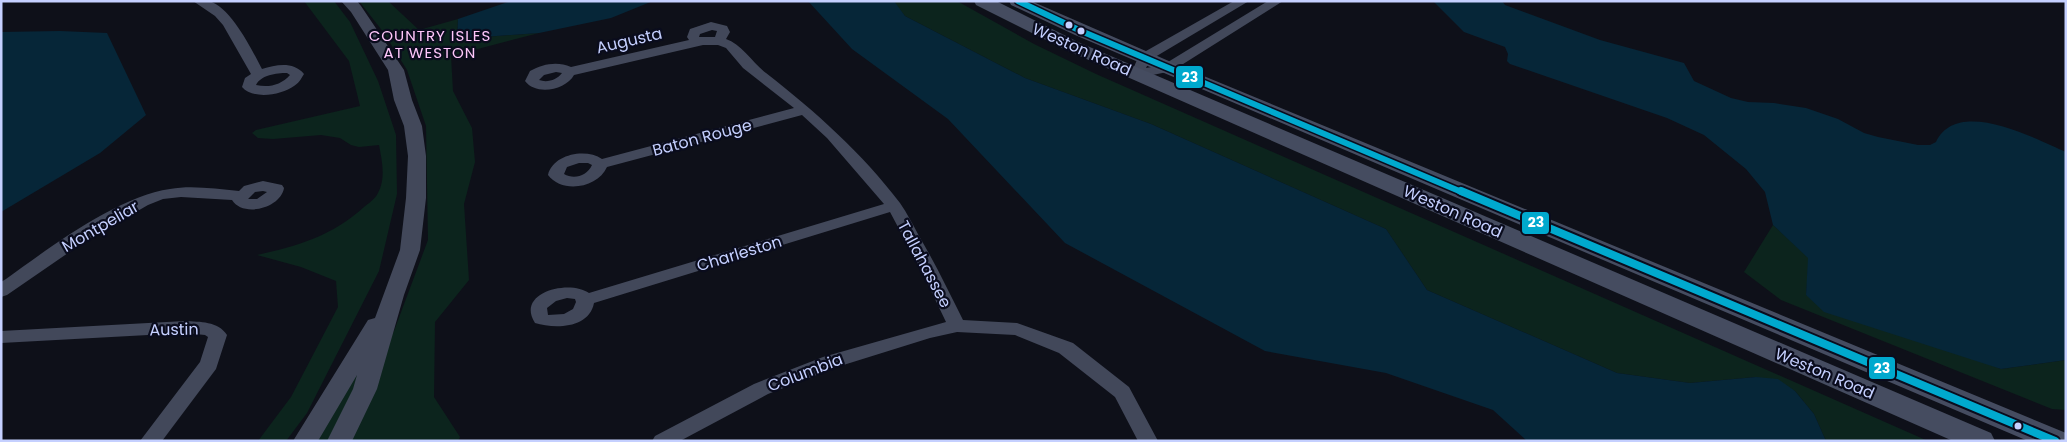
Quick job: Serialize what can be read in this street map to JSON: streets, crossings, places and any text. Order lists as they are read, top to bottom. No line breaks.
{"streets":{"main road":["Weston Road"],"street":["Augusta","Baton Rouge","Montpeliar","Charleston","Tallahassee","Austin","Columbia"]},"crossings":[["Augusta","Tallahassee"],["Baton Rouge","Tallahassee"],["Charleston","Tallahassee"],["Tallahassee","Columbia"]],"districts":["COUNTRY ISLES AT WESTON"],"lines":["transit line 23"]}
